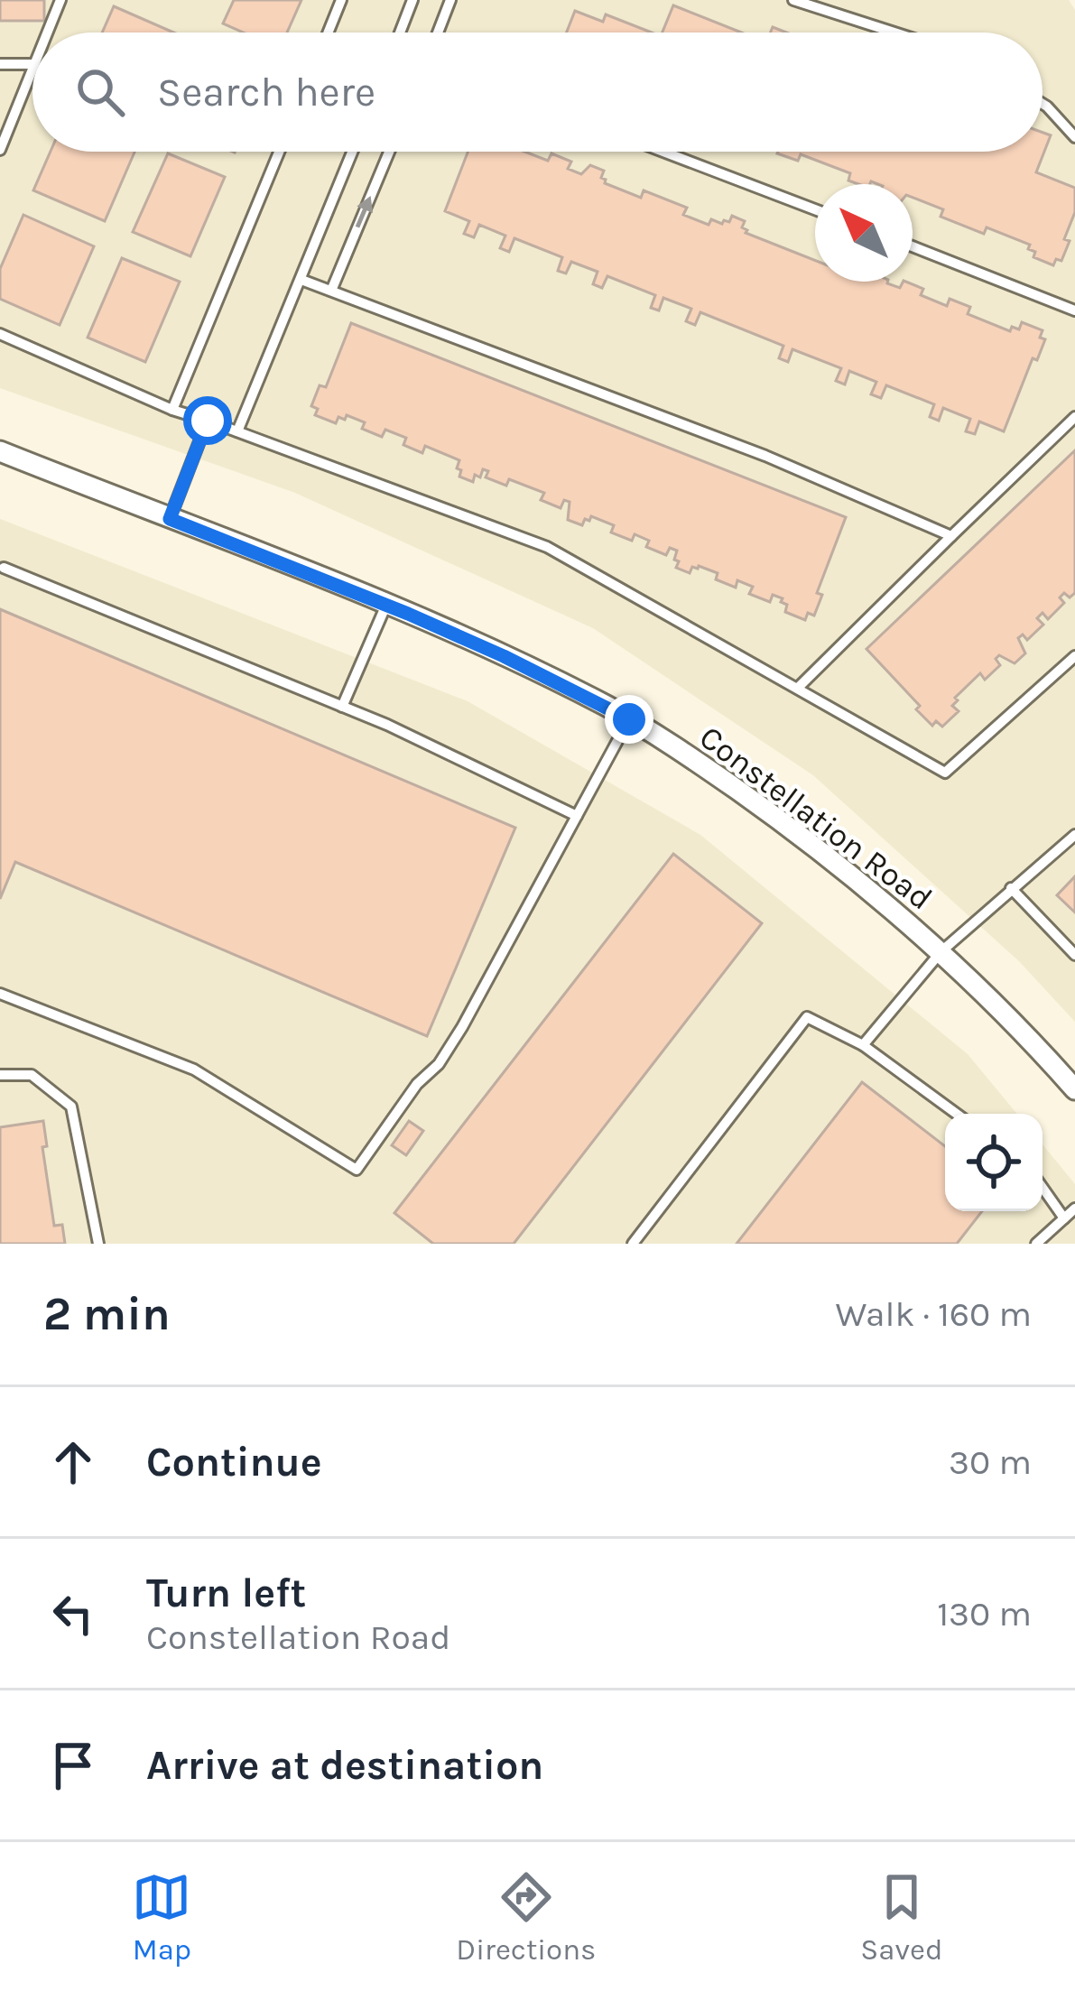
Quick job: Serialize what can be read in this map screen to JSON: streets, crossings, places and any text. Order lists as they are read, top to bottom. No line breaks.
{"streets":{"street":["Constellation Road"]},"north":"top left","page":{"search":"Search here","heading":["2 min","Walk · 160 m"],"list":[["Continue","30 m"],["Turn left","Constellation Road","130 m"],"Arrive at destination"],"nav":["Map","Directions","Saved"]}}
